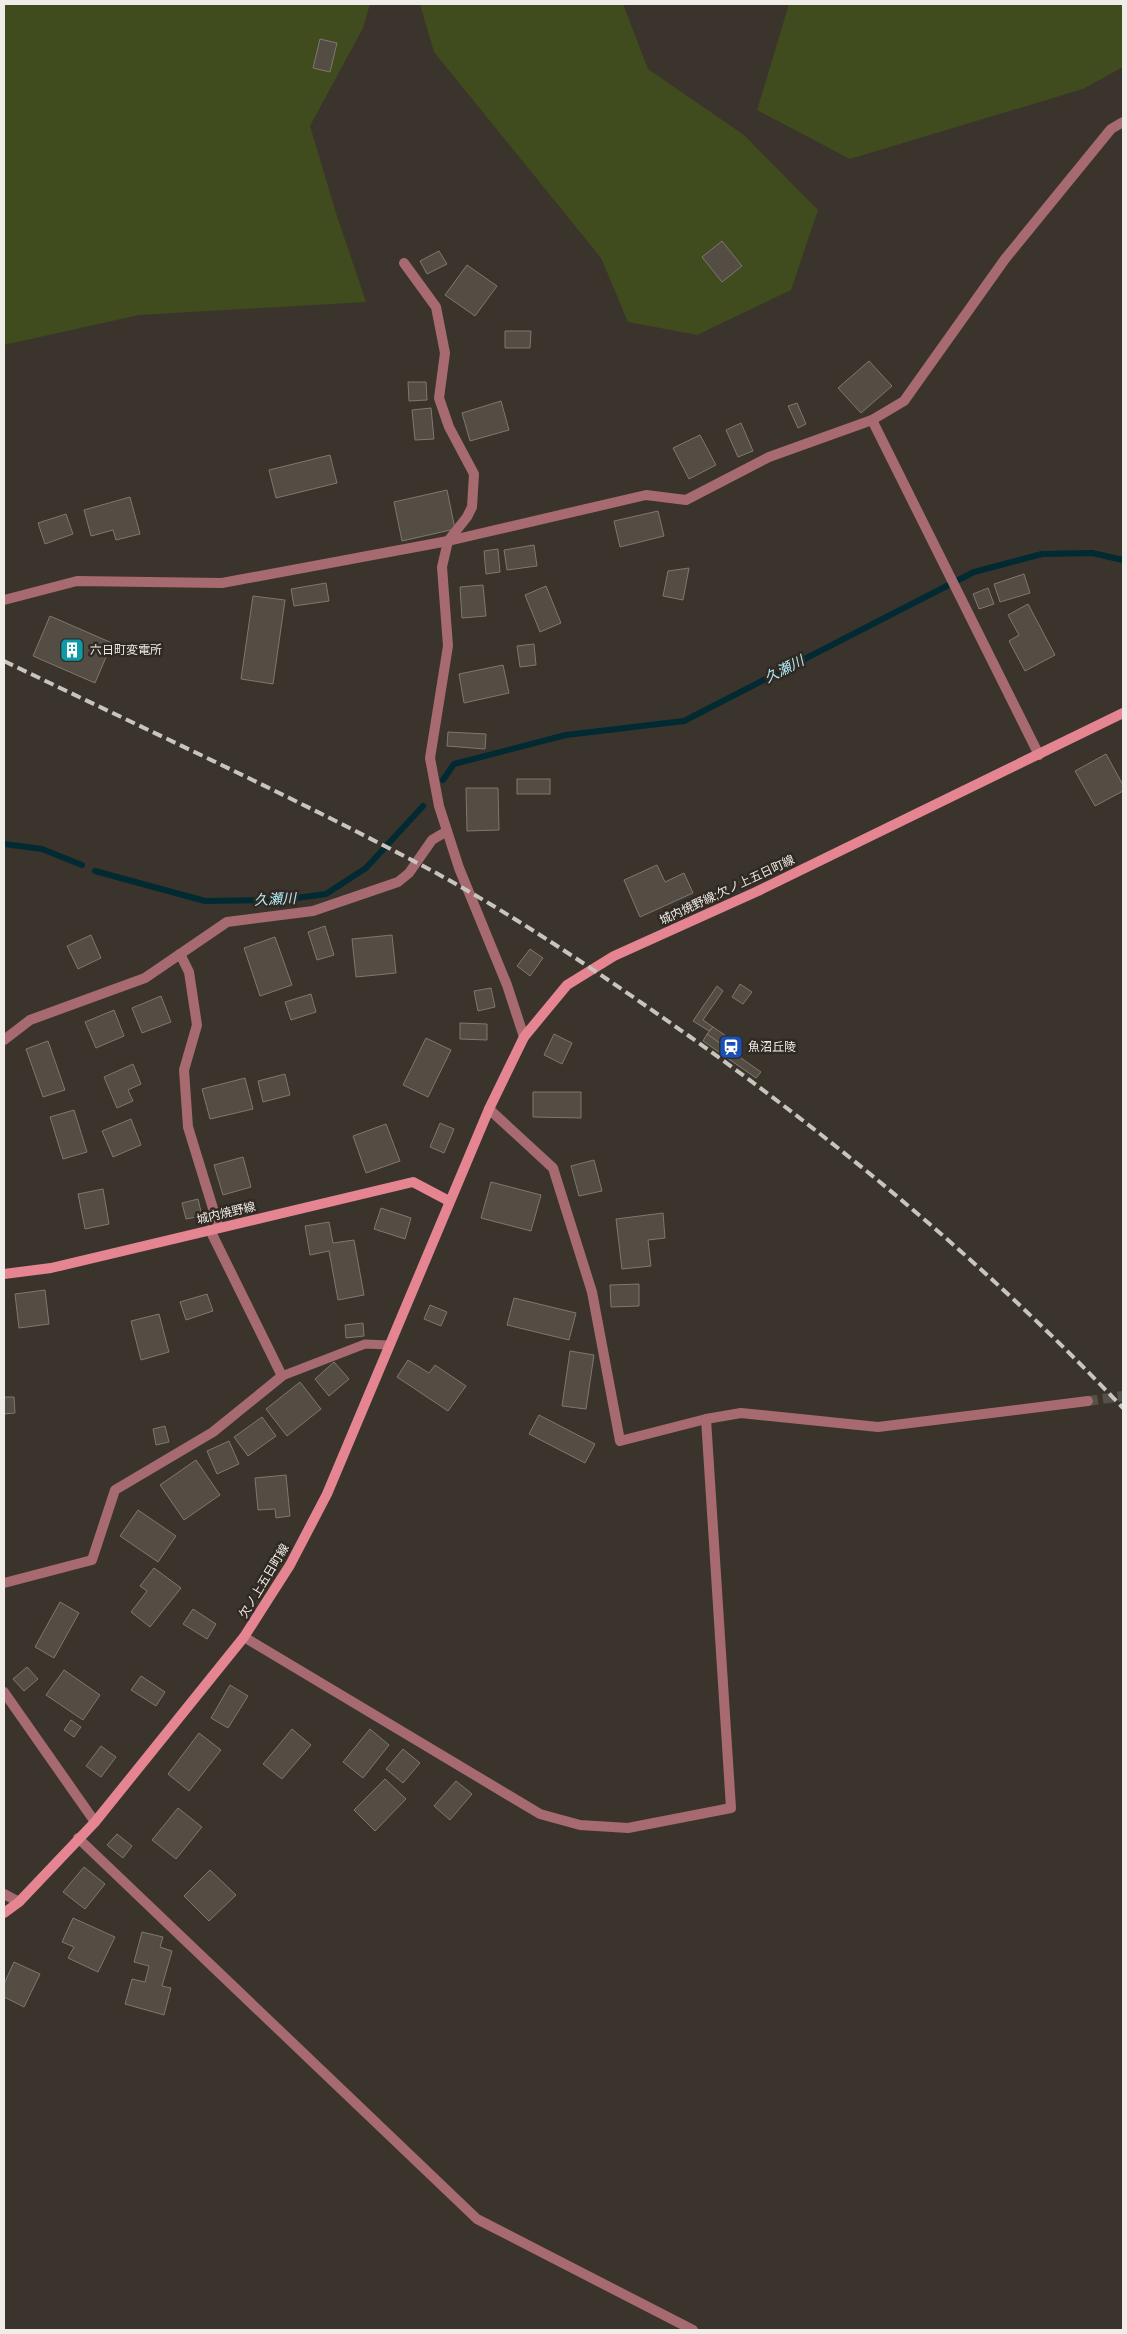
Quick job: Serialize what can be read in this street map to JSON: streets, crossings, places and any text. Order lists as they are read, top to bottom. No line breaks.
{"streets":{"main road":["城内焼野線;欠ノ上五日町線","城内焼野線","欠ノ上五日町線"]},"crossings":[["城内焼野線;欠ノ上五日町線","城内焼野線"],["城内焼野線;欠ノ上五日町線","欠ノ上五日町線"],["城内焼野線","欠ノ上五日町線"]],"water":["久瀬川"],"places":{"building":["六日町変電所"],"station":["魚沼丘陵"]}}
